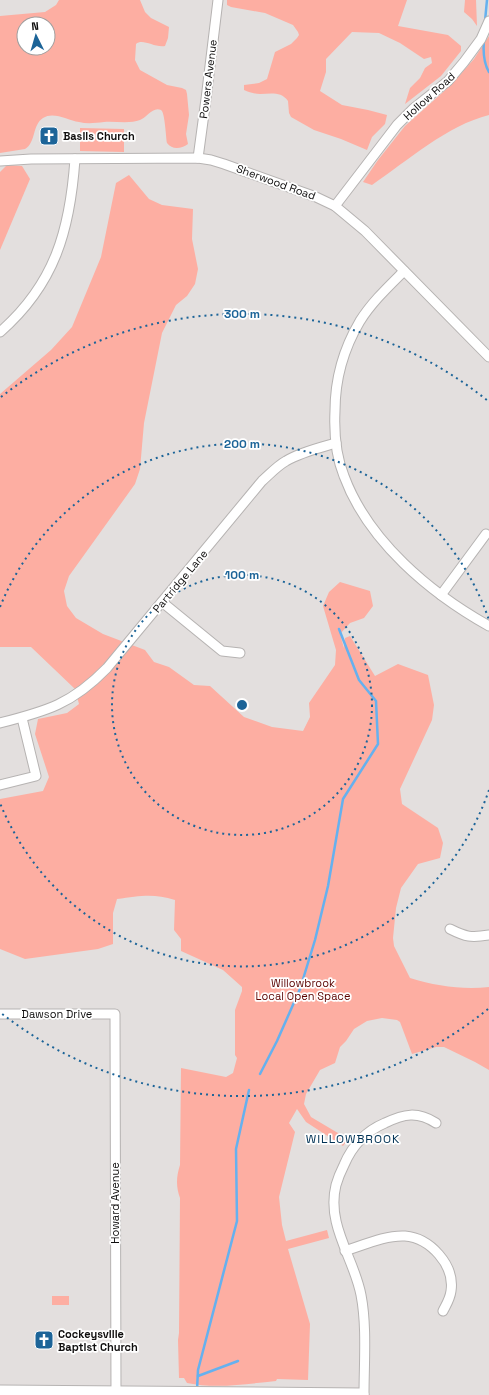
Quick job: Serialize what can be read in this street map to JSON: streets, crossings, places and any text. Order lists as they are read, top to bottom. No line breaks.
{"streets":{"street":["Powers Avenue","Hollow Road","Sherwood Road","Partridge Lane","Dawson Drive","Howard Avenue"]},"crossings":[["Powers Avenue","Sherwood Road"],["Hollow Road","Sherwood Road"],["Dawson Drive","Howard Avenue"]],"districts":["WILLOWBROOK"],"parks":["Willowbrook Local Open Space"],"places":{"church":["Basils Church","Cockeysville Baptist Church"]},"north":"top","rings":["300 m","200 m","100 m"]}
